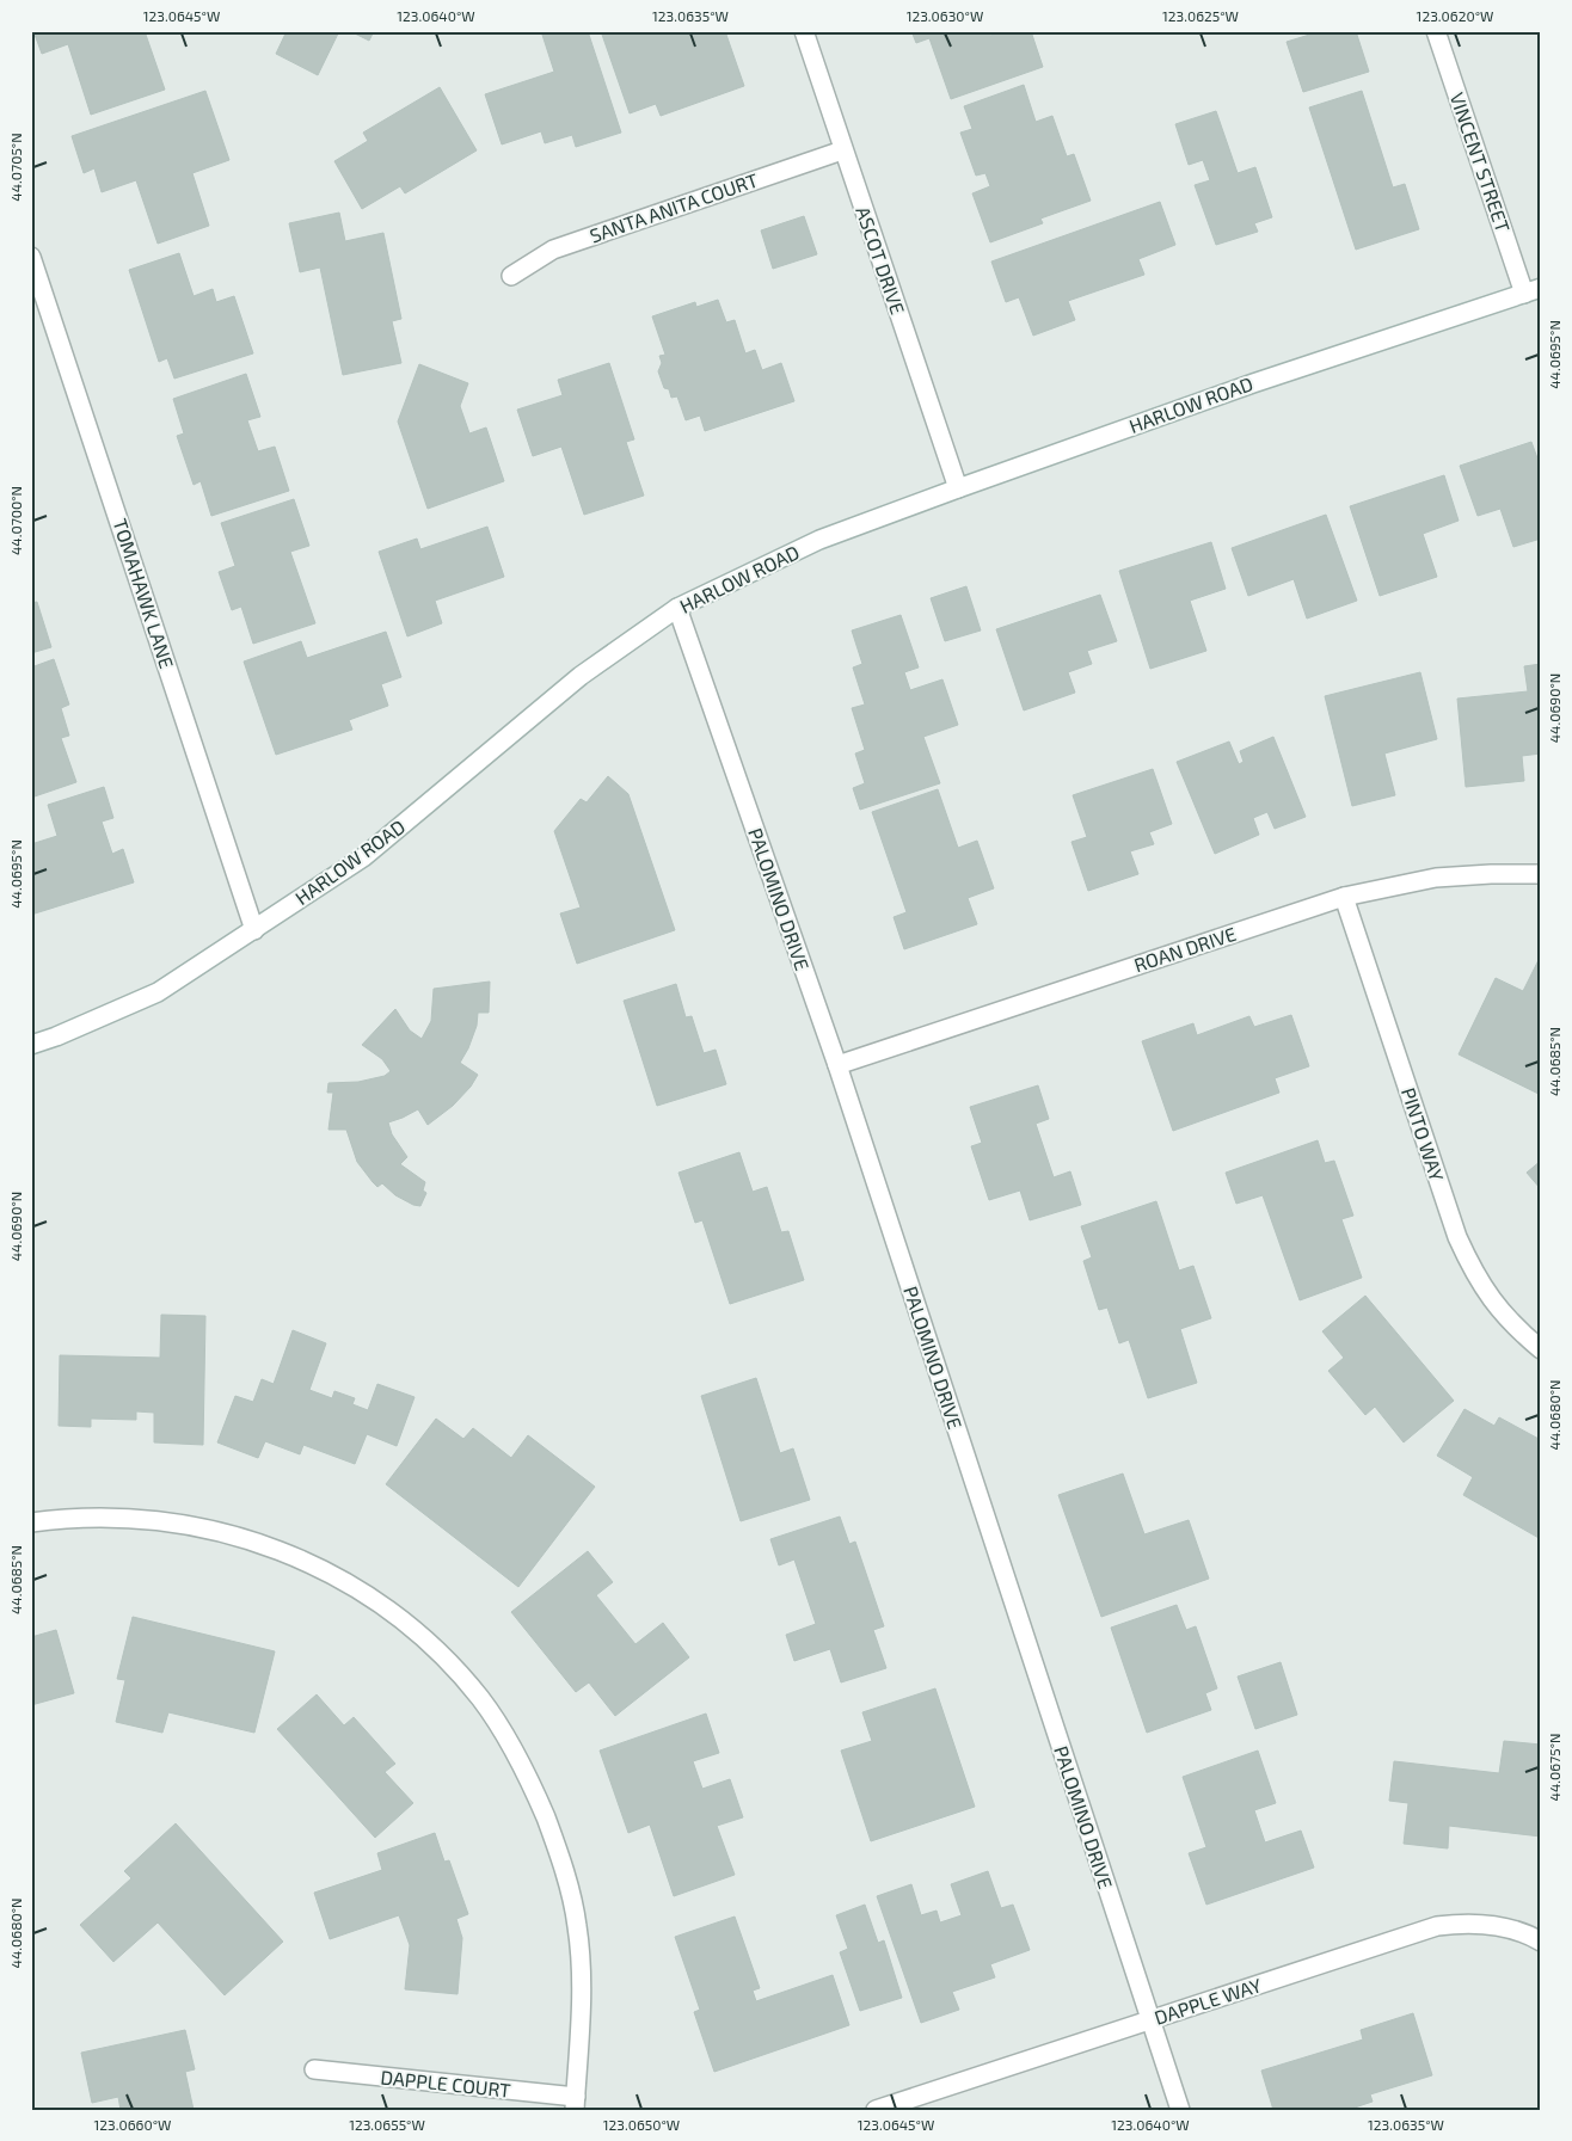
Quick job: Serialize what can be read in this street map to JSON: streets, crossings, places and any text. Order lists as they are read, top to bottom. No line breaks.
{"streets":{"street":["VINCENT STREET","SANTA ANITA COURT","ASCOT DRIVE","HARLOW ROAD","TOMAHAWK LANE","PALOMINO DRIVE","ROAN DRIVE","PINTO WAY","DAPPLE WAY","DAPPLE COURT"]},"crossings":[["VINCENT STREET","HARLOW ROAD"],["SANTA ANITA COURT","ASCOT DRIVE"],["ASCOT DRIVE","HARLOW ROAD"],["HARLOW ROAD","TOMAHAWK LANE"],["HARLOW ROAD","PALOMINO DRIVE"],["PALOMINO DRIVE","ROAN DRIVE"],["PALOMINO DRIVE","DAPPLE WAY"],["ROAN DRIVE","PINTO WAY"]],"coordinates":["123.0645°W","123.0640°W","123.0635°W","123.0630°W","123.0625°W","123.0620°W","44.0705°N","44.0695°N","44.0700°N","44.0690°N","44.0685°N","44.0680°N","44.0675°N","123.0660°W","123.0655°W","123.0650°W"]}
